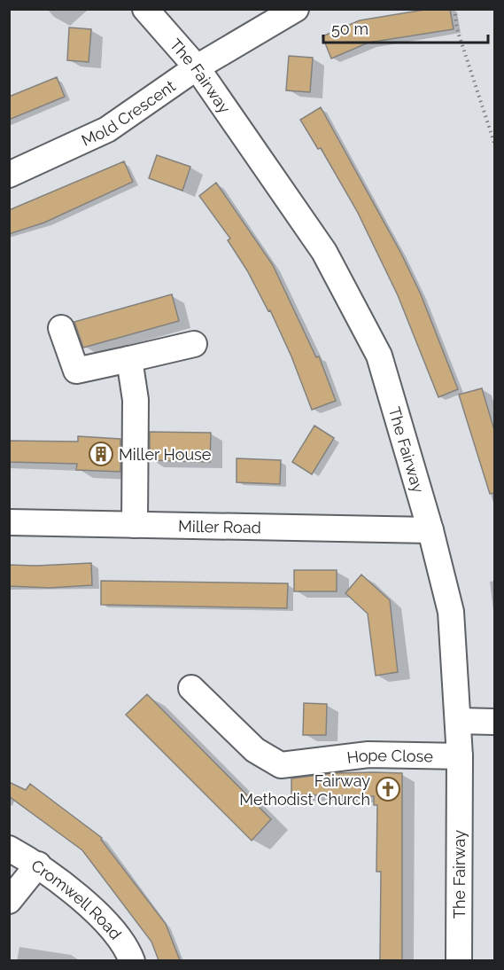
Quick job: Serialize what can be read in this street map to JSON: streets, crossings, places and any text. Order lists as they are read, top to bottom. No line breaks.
{"streets":{"street":["The Fairway","Mold Crescent","Miller Road","Hope Close","Cromwell Road"]},"crossings":[["The Fairway","Mold Crescent"],["The Fairway","Miller Road"],["The Fairway","Hope Close"]],"places":{"building":["Miller House"],"church":["Fairway Methodist Church"]},"scale_bar":"50 m"}
